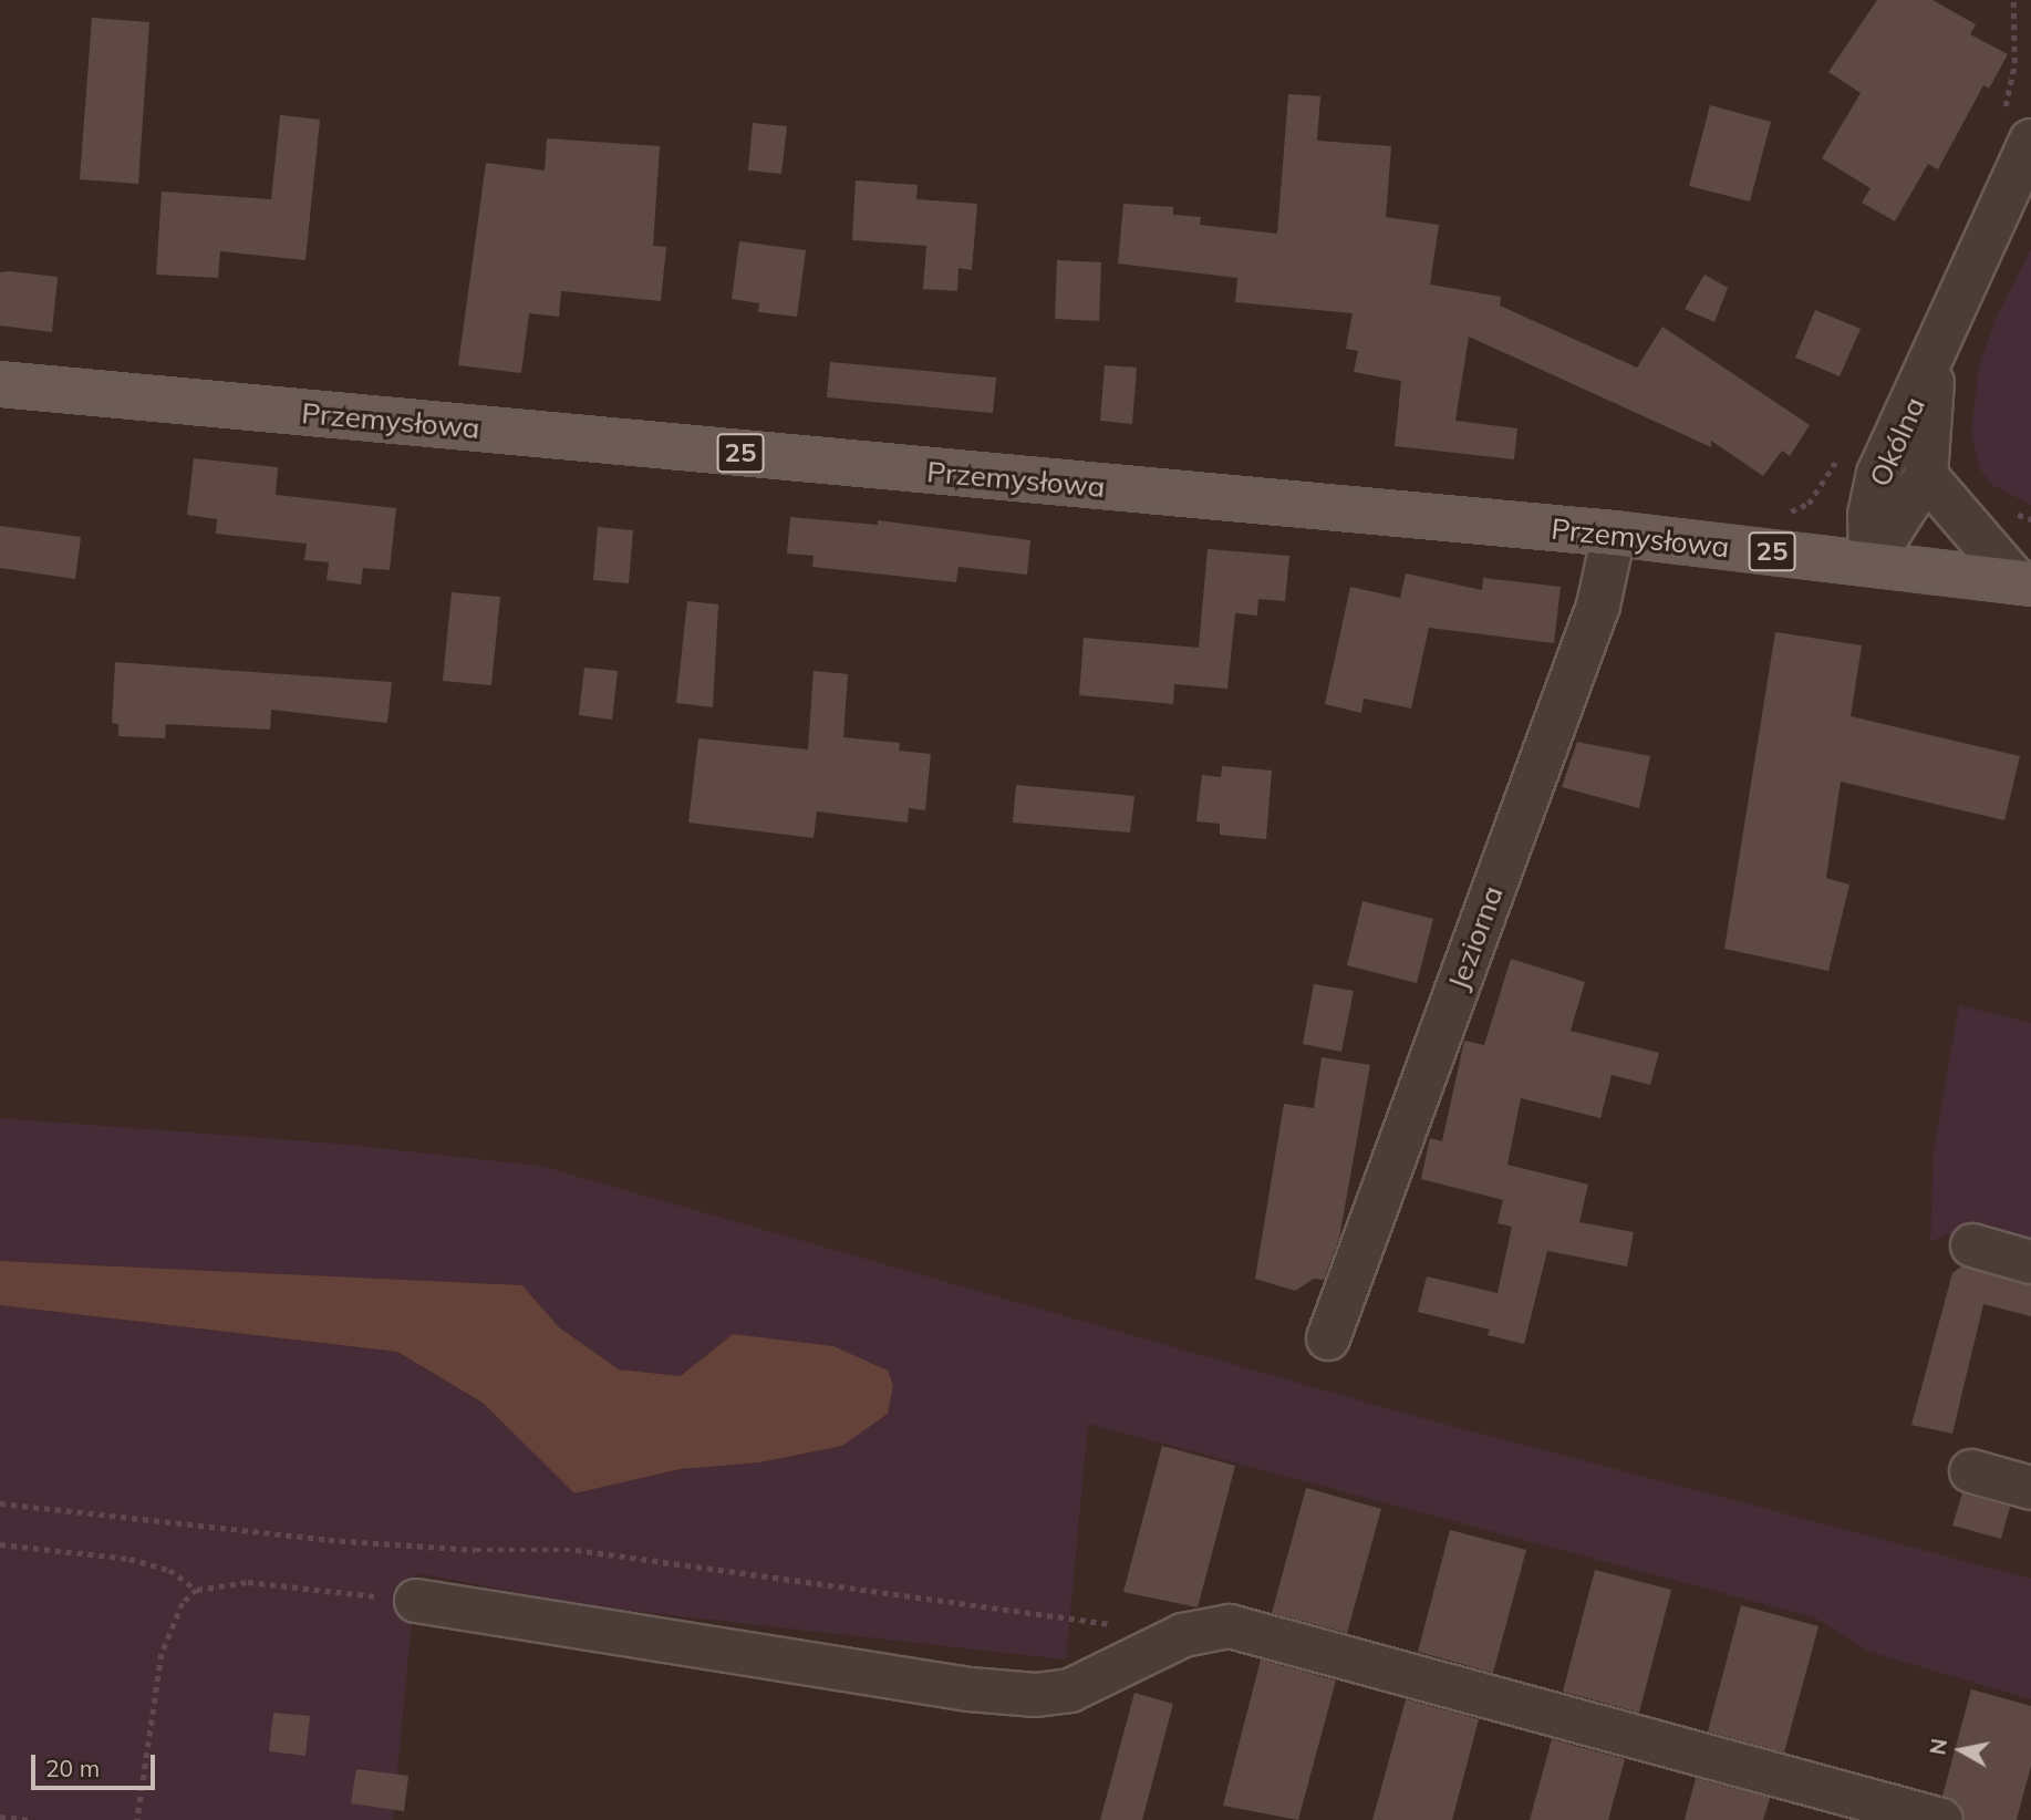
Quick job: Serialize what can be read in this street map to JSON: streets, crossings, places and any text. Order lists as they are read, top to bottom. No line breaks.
{"streets":{"main road":["Przemysłowa","25"],"street":["Okólna","Jeziorna"]},"crossings":[["Przemysłowa","Okólna"],["Przemysłowa","Jeziorna"]],"scale_bar":"20 m","north":"left"}
